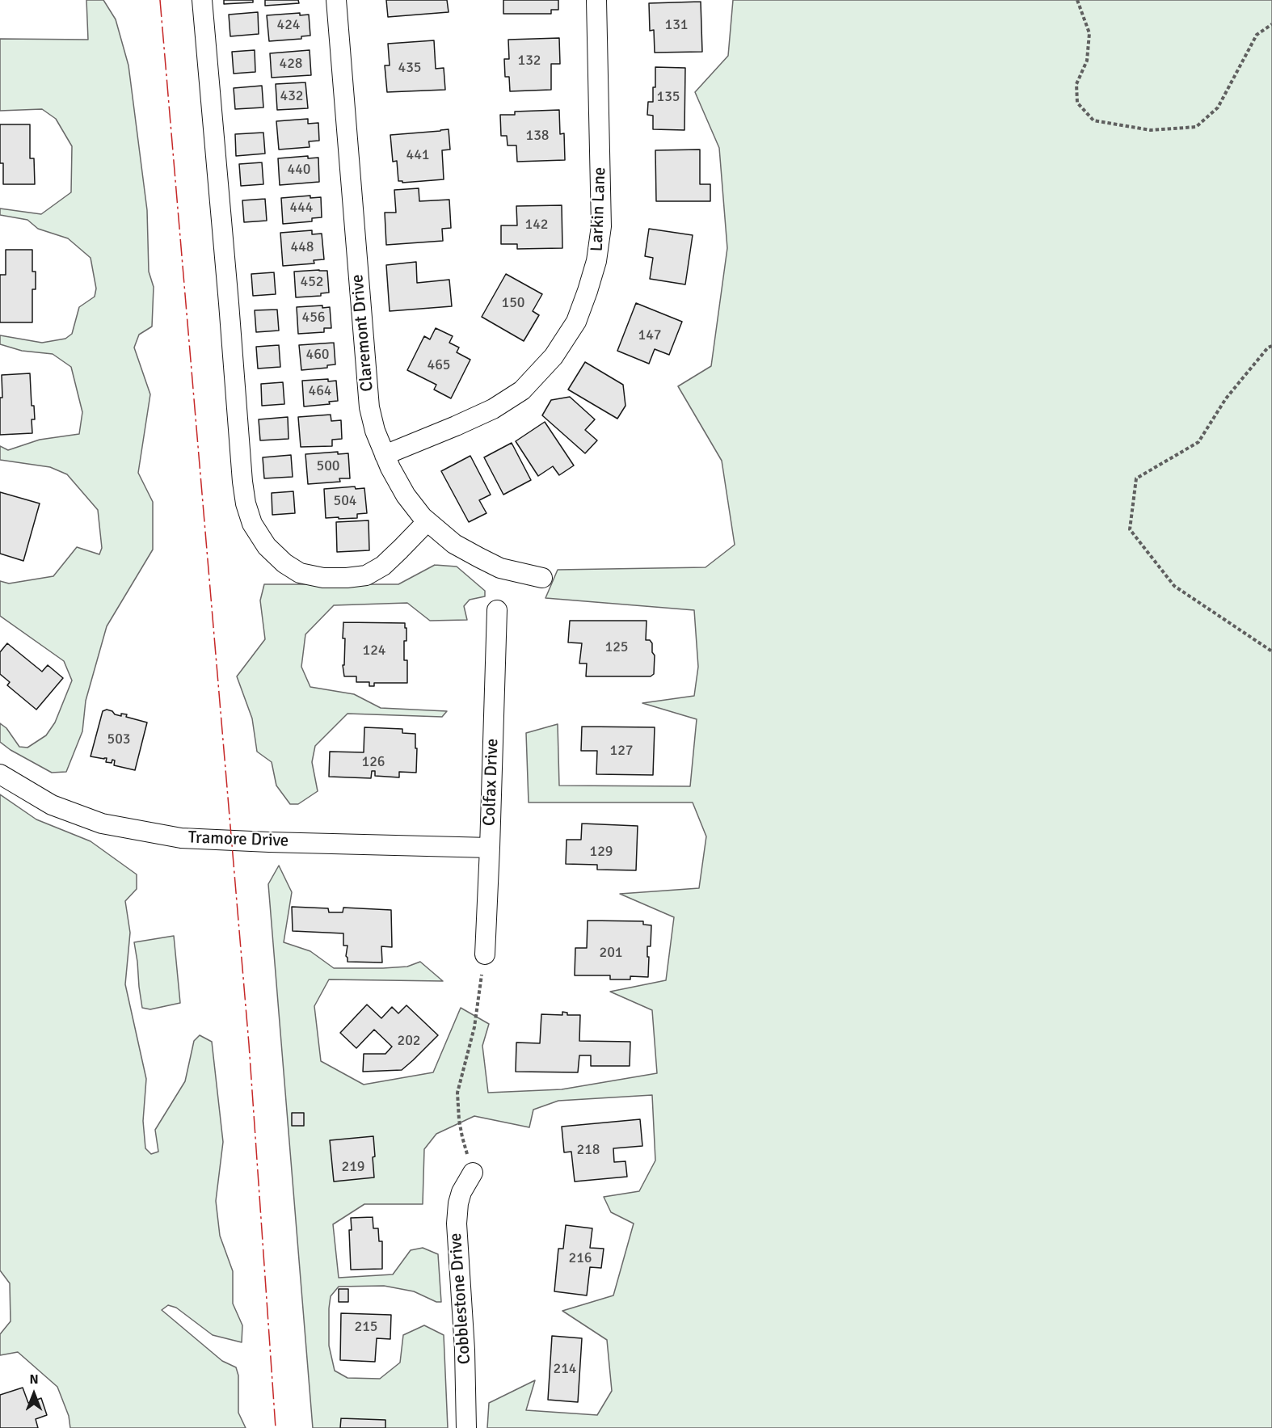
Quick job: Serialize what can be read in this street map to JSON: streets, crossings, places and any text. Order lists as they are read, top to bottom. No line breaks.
{"streets":{"street":["Larkin Lane","Claremont Drive","Colfax Drive","Tramore Drive","Cobblestone Drive"]},"crossings":[["Larkin Lane","Claremont Drive"],["Colfax Drive","Tramore Drive"]],"house_numbers":["424","131","132","428","435","432","135","138","441","440","444","142","448","452","150","456","147","460","465","464","500","504","125","124","503","127","126","129","201","202","218","219","216","215","214"],"north":"top"}
